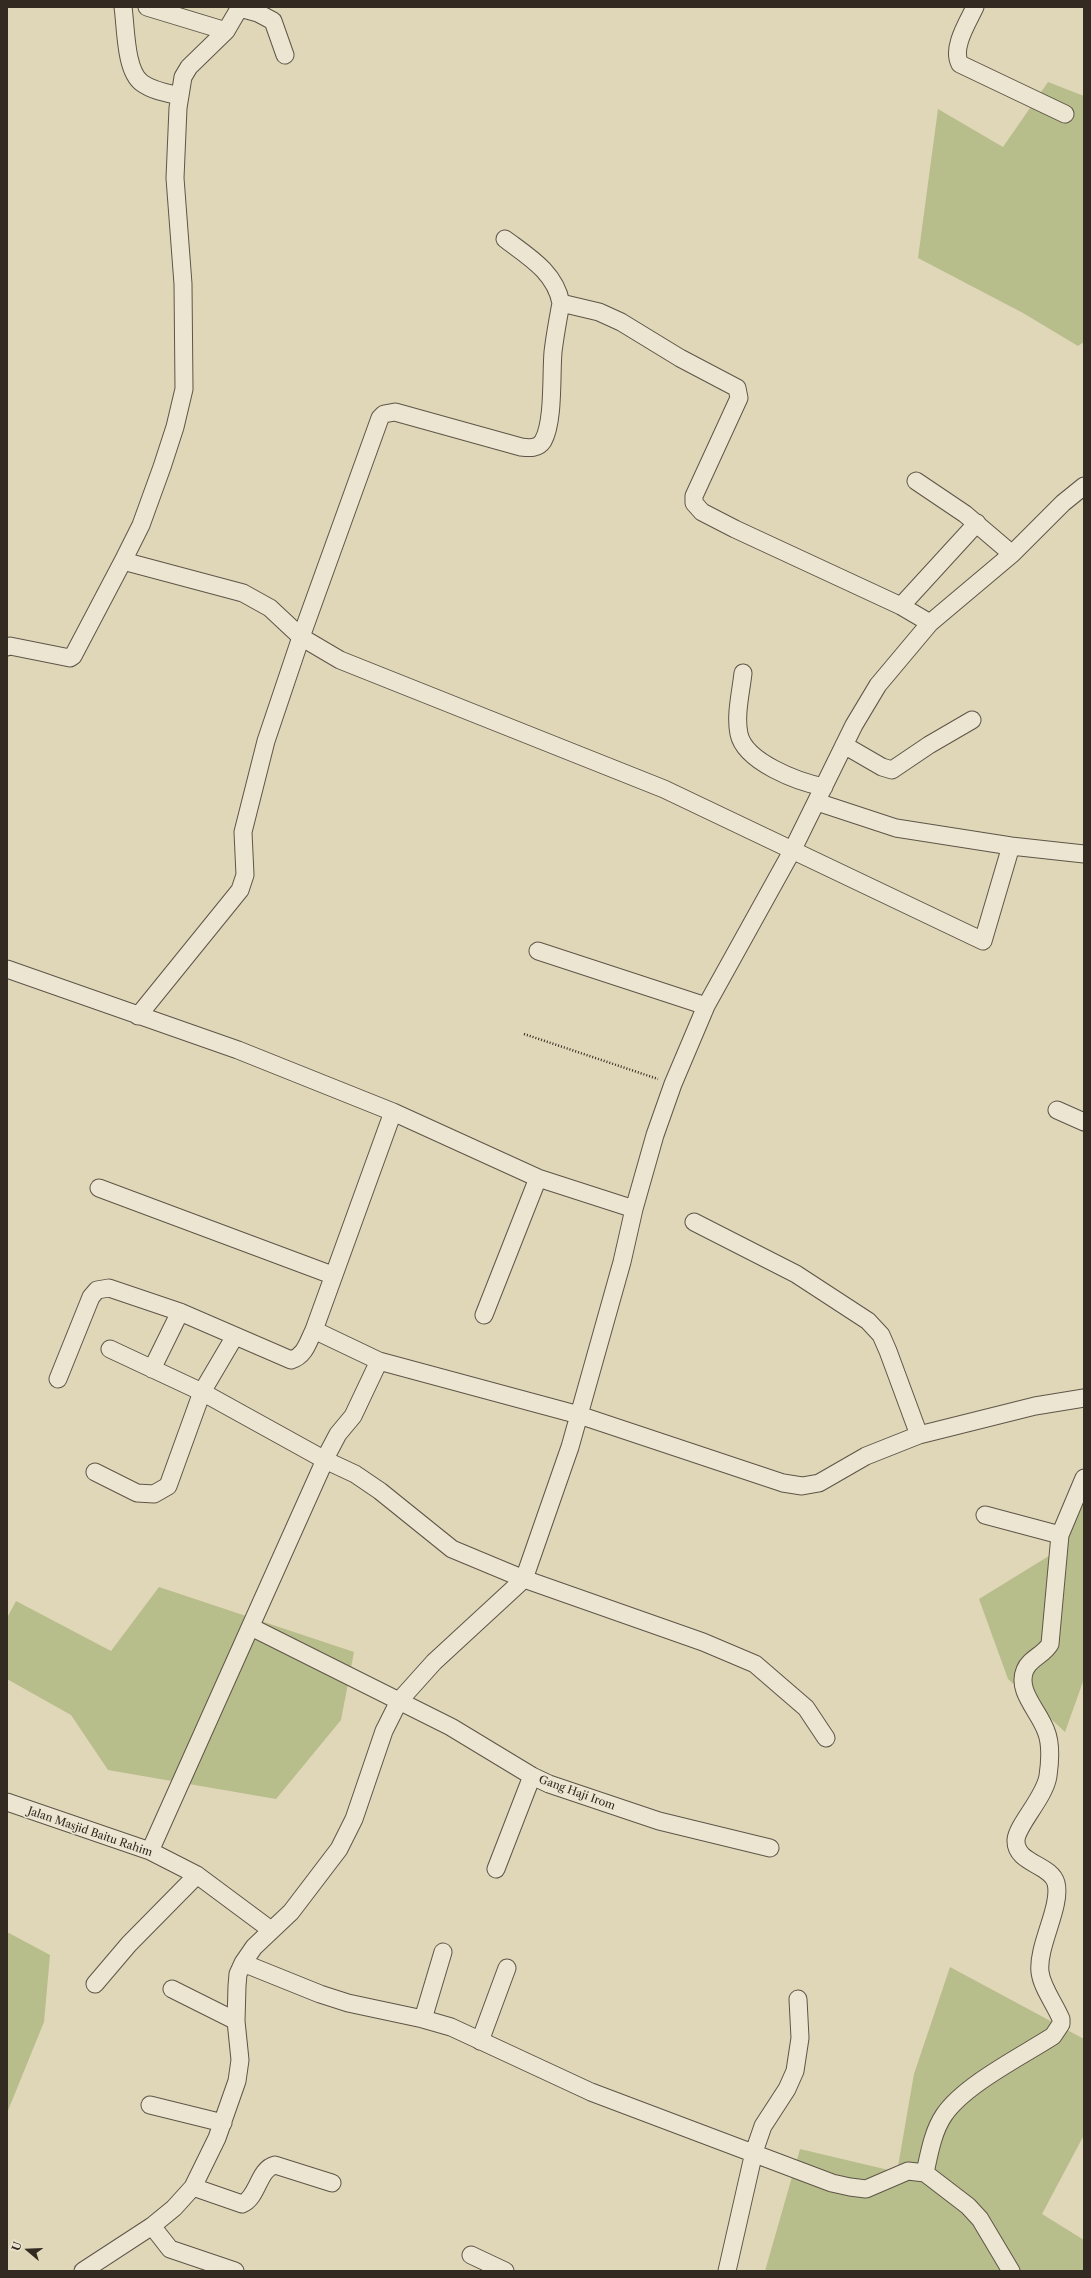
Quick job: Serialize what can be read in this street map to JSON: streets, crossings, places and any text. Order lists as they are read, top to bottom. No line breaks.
{"streets":{"street":["Gang Haji Irom","Jalan Masjid Baitu Rahim"]},"north":"left"}
